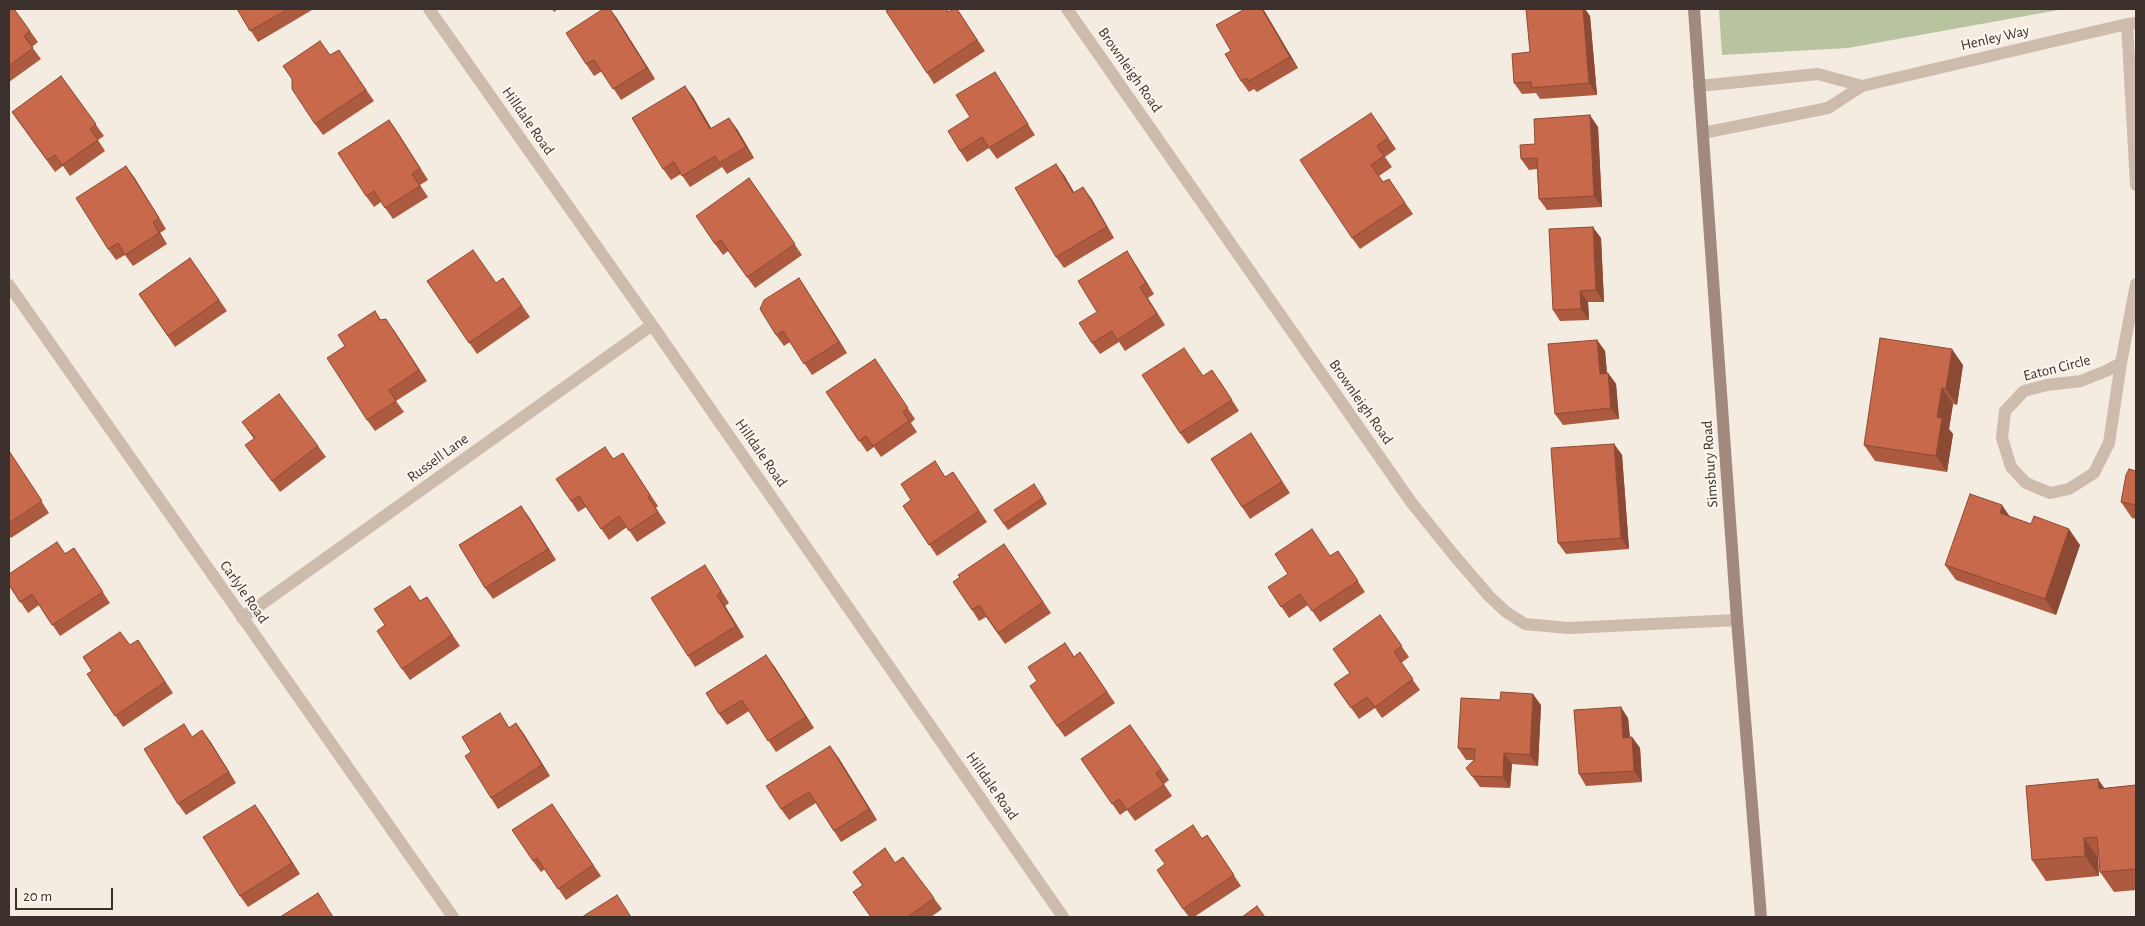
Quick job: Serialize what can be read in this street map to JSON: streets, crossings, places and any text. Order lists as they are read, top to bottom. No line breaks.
{"streets":{"main road":["Simsbury Road"],"street":["Henley Way","Brownleigh Road","Hilldale Road","Eaton Circle","Russell Lane","Carlyle Road"]},"crossings":[["Henley Way","Simsbury Road"],["Brownleigh Road","Simsbury Road"],["Hilldale Road","Russell Lane"],["Russell Lane","Carlyle Road"]],"scale_bar":"20 m"}
